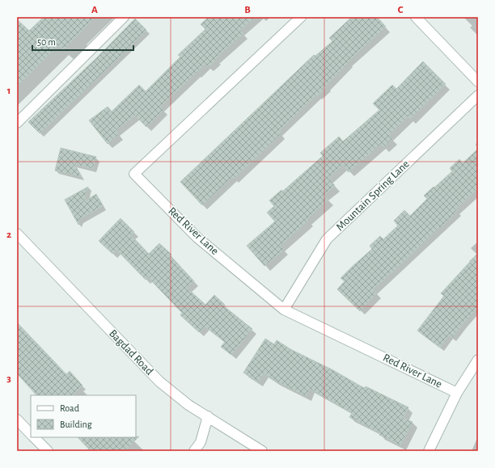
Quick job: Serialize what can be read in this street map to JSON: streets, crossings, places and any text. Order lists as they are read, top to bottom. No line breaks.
{"streets":{"street":["Mountain Spring Lane","Red River Lane","Bagdad Road"]},"crossings":[["Mountain Spring Lane","Red River Lane"]],"legend":["Road","Building"],"scale_bar":"50 m","grid":{"columns":["A","B","C"],"rows":["1","2","3"]}}
